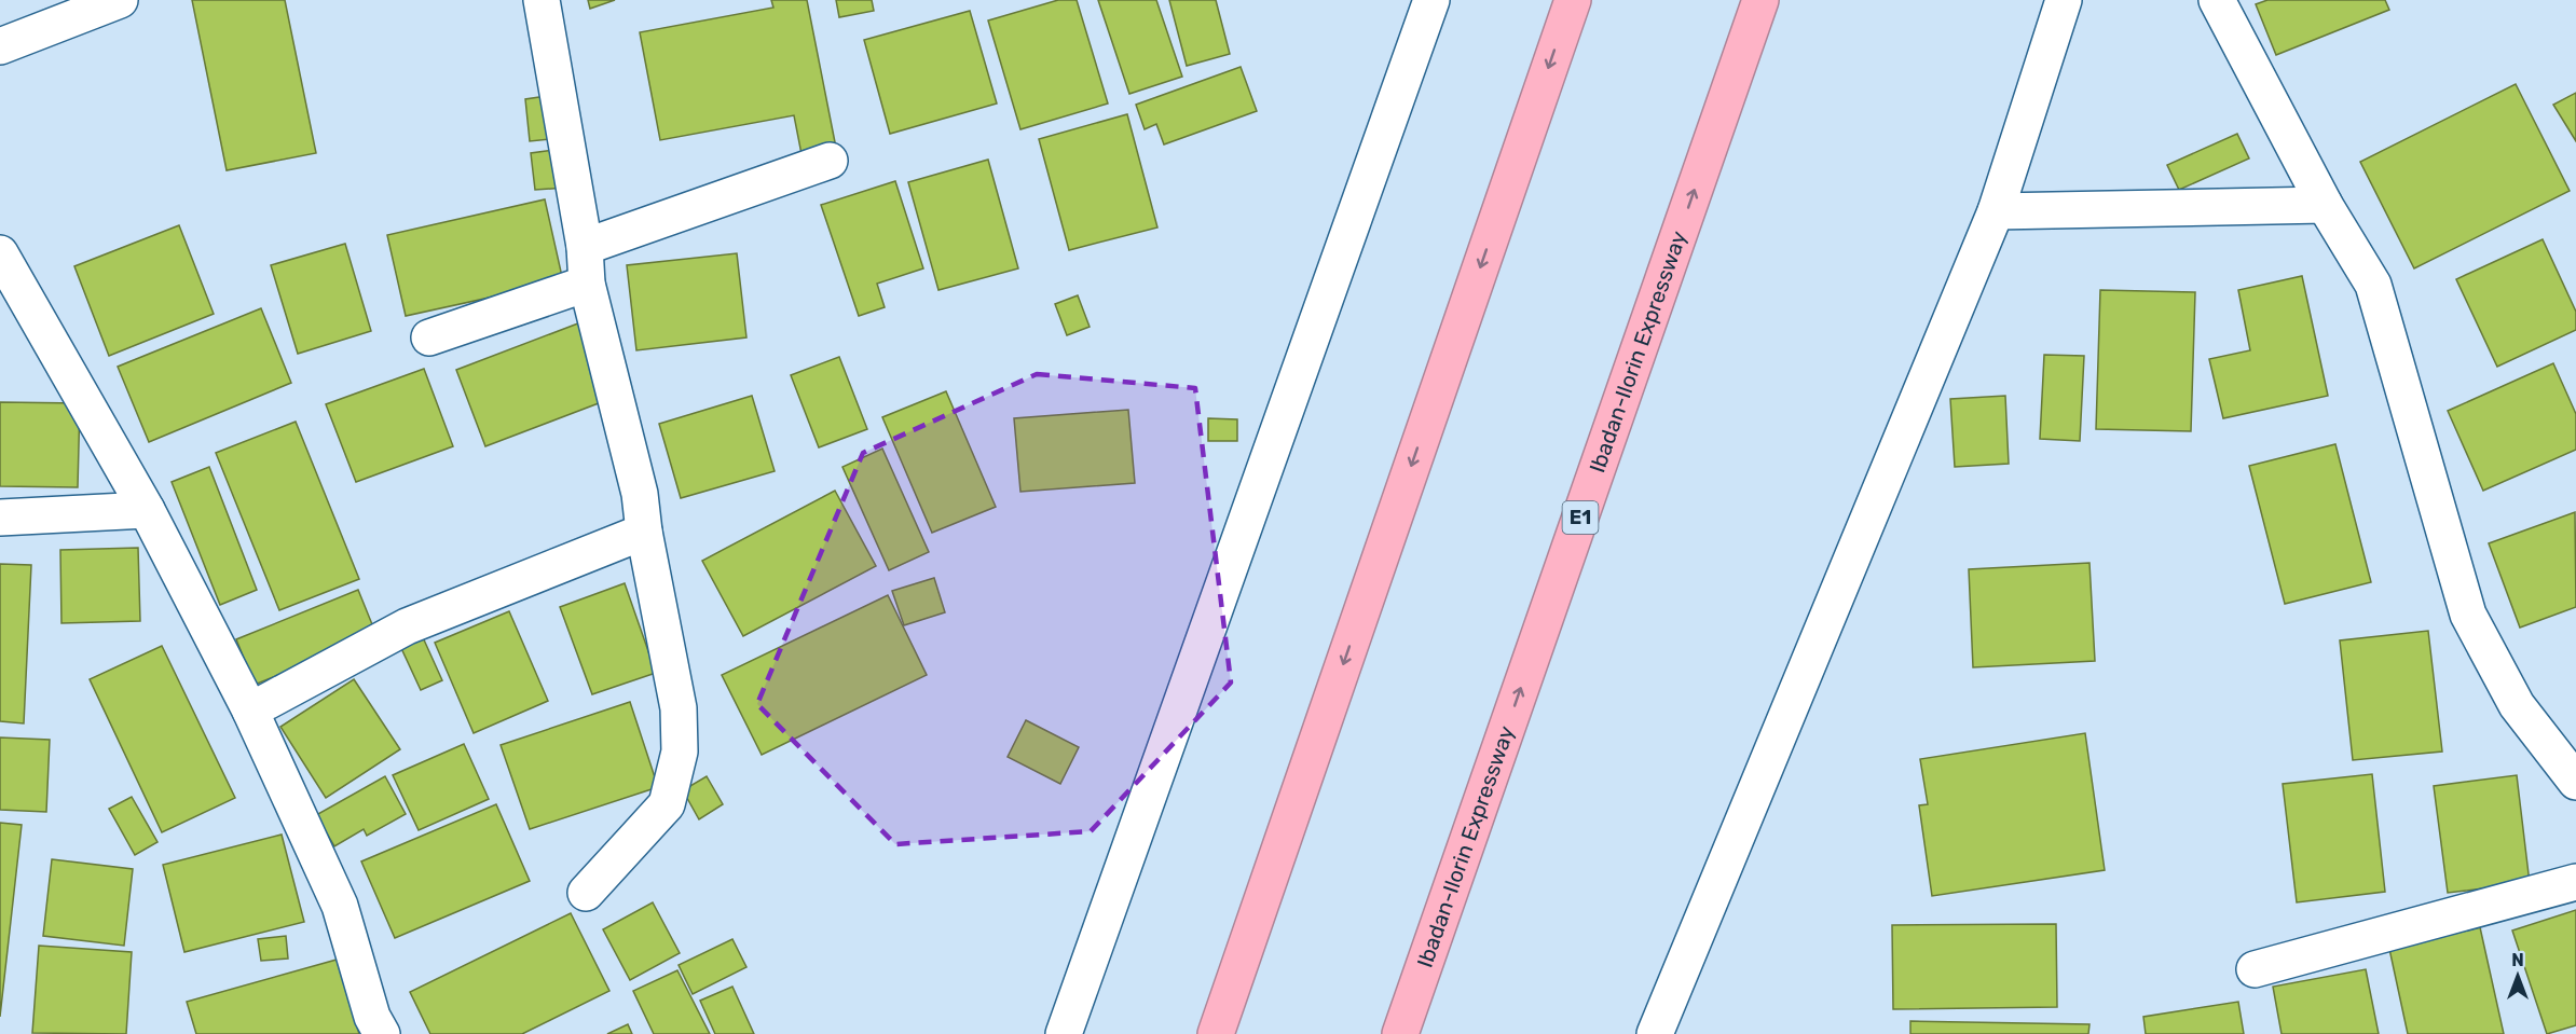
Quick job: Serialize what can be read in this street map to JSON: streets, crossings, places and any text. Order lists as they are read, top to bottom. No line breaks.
{"streets":{"highway":["Ibadan-Ilorin Expressway","E1"]},"north":"top"}
